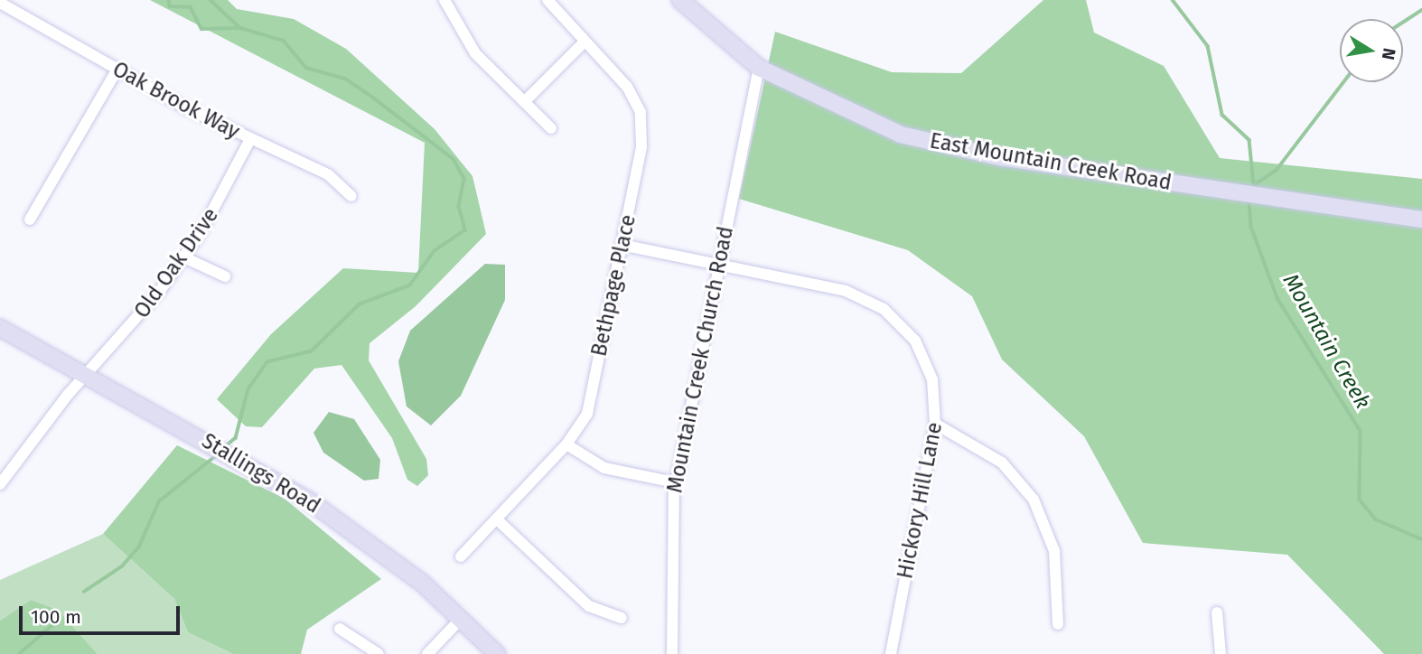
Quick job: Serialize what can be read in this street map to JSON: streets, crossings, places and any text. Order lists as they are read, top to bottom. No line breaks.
{"streets":{"main road":["East Mountain Creek Road","Stallings Road"],"street":["Oak Brook Way","Old Oak Drive","Bethpage Place","Mountain Creek Church Road","Hickory Hill Lane"]},"crossings":[["Oak Brook Way","Old Oak Drive"],["East Mountain Creek Road","Mountain Creek Church Road"],["Old Oak Drive","Stallings Road"],["Bethpage Place","Hickory Hill Lane"],["Mountain Creek Church Road","Hickory Hill Lane"]],"water":["Mountain Creek"],"scale_bar":"100 m","north":"right"}
